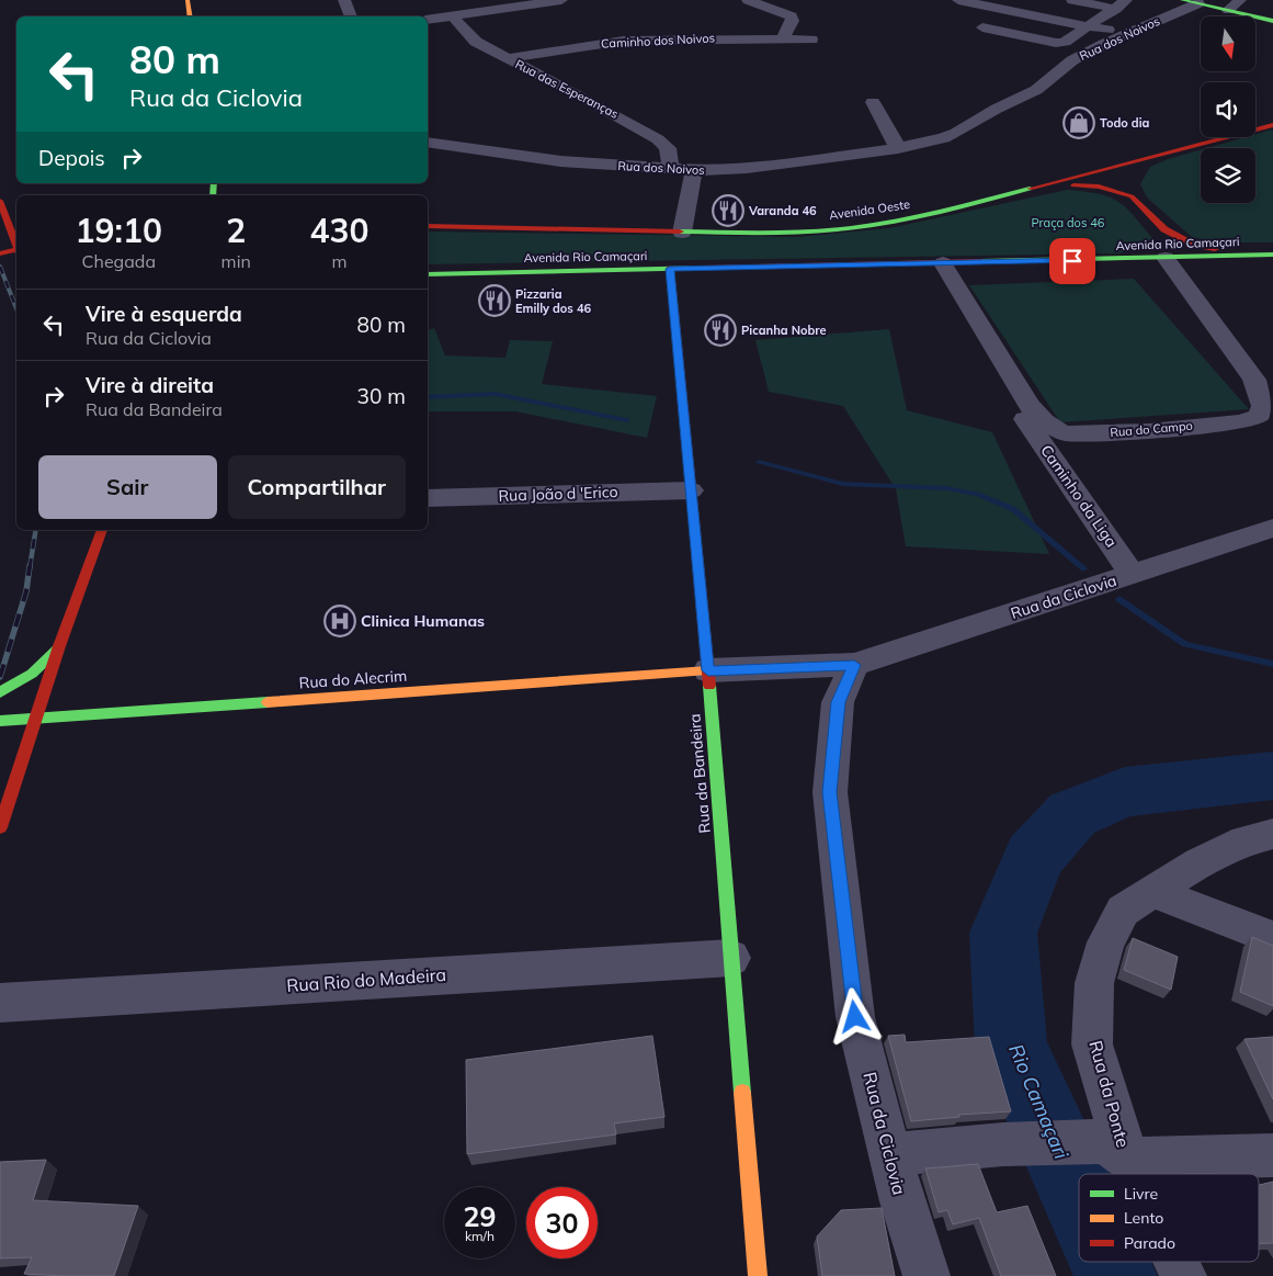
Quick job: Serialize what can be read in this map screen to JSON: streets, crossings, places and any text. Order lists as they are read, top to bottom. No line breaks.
{"streets":{"street":["Rua dos Noivos","Caminho dos Noivos","Rua das Esperanças","Avenida Oeste","Avenida Rio Camaçari","Rua do Campo","Rua João d 'Erico","Caminho da Liga","Rua da Ciclovia","Rua do Alecrim","Rua da Bandeira","Rua Rio do Madeira","Rua da Ponte"]},"crossings":[["Rua dos Noivos","Rua das Esperanças"],["Caminho dos Noivos","Rua das Esperanças"],["Avenida Rio Camaçari","Rua do Campo"],["Avenida Rio Camaçari","Rua da Bandeira"],["Rua João d 'Erico","Rua da Bandeira"],["Caminho da Liga","Rua da Ciclovia"],["Rua da Ciclovia","Rua do Alecrim"],["Rua da Ciclovia","Rua da Bandeira"],["Rua do Alecrim","Rua da Bandeira"],["Rua da Bandeira","Rua Rio do Madeira"]],"water":["Rio Camaçari"],"parks":["Praça dos 46"],"places":{"shop":["Todo dia"],"restaurant":["Varanda 46","Pizzaria Emilly dos 46","Picanha Nobre"],"hospital":["Clinica Humanas"]},"legend":["Livre","Lento","Parado"],"north":"bottom","page":{"turn":["80 m","Rua da Ciclovia"],"then":"Depois","eta":["19:10","Chegada","2","min","430","m"],"list":[{"name":"Vire à esquerda","note":"Rua da Ciclovia","value":"80 m"},{"name":"Vire à direita","note":"Rua da Bandeira","value":"30 m"}],"buttons":["Sair","Compartilhar"],"speed":"29 km/h","limit":"30"}}
